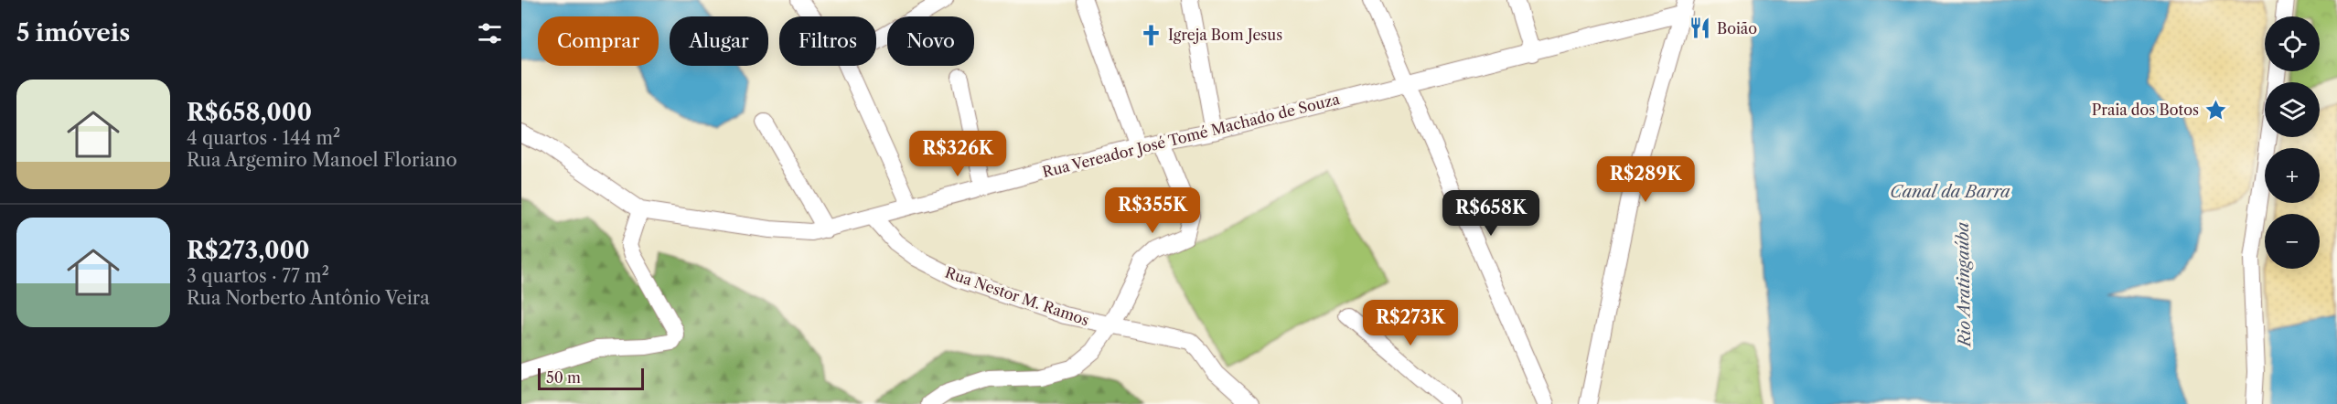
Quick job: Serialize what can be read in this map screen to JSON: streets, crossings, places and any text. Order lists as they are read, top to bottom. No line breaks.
{"streets":{"street":["Rua Vereador José Tomé Machado de Souza","Rua Nestor M. Ramos"]},"crossings":[["Rua Vereador José Tomé Machado de Souza","Rua Nestor M. Ramos"]],"water":["Canal da Barra","Rio Aratingaúba"],"places":{"restaurant":["Boião"],"church":["Igreja Bom Jesus"],"place":["Praia dos Botos"]},"scale_bar":"50 m","page":{"heading":"5 imóveis","map_buttons":["+","−"],"chip":["Comprar","Alugar","Filtros","Novo"],"list":[{"name":"R$658,000","note":"4 quartos · 144 m² · Rua Argemiro Manoel Floriano"},{"name":"R$273,000","note":"3 quartos · 77 m² · Rua Norberto Antônio Veira"}],"price":["R$326K","R$289K","R$355K","R$658K","R$273K"],"scale":"50 m"}}
